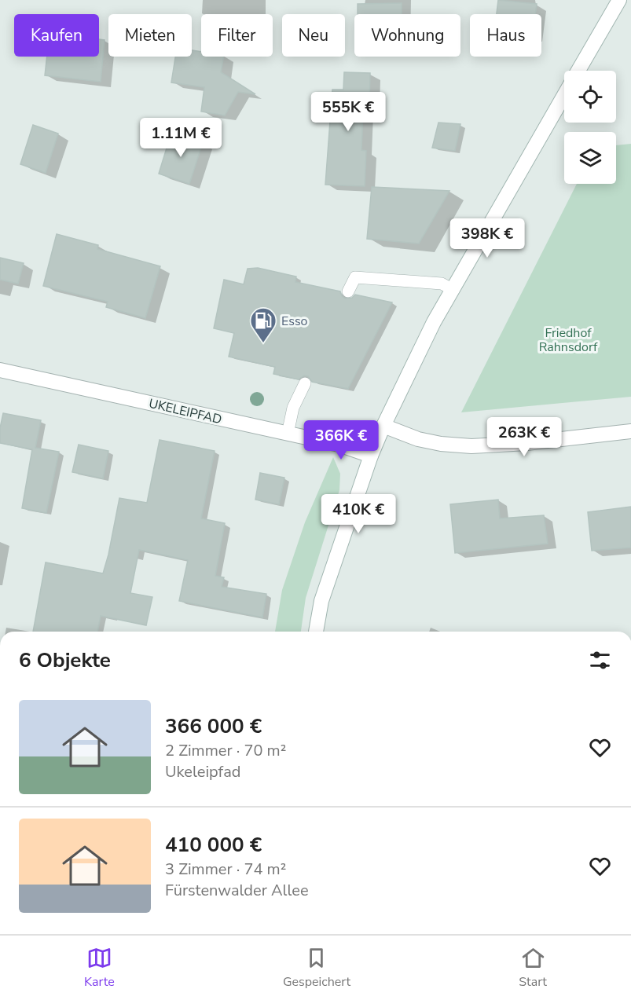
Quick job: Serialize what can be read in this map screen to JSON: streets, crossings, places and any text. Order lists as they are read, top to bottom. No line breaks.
{"streets":{"main road":["UKELEIPFAD"]},"parks":["Friedhof Rahnsdorf"],"places":{"fuel station":["Esso"]},"page":{"chip":["Kaufen","Mieten","Filter","Neu","Wohnung","Haus"],"price":["555K €","1.11M €","398K €","263K €","366K €","410K €"],"heading":"6 Objekte","list":[{"name":"366 000 €","note":"2 Zimmer · 70 m² · Ukeleipfad"},{"name":"410 000 €","note":"3 Zimmer · 74 m² · Fürstenwalder Allee"}],"tabs":["Karte","Gespeichert","Start"]}}
